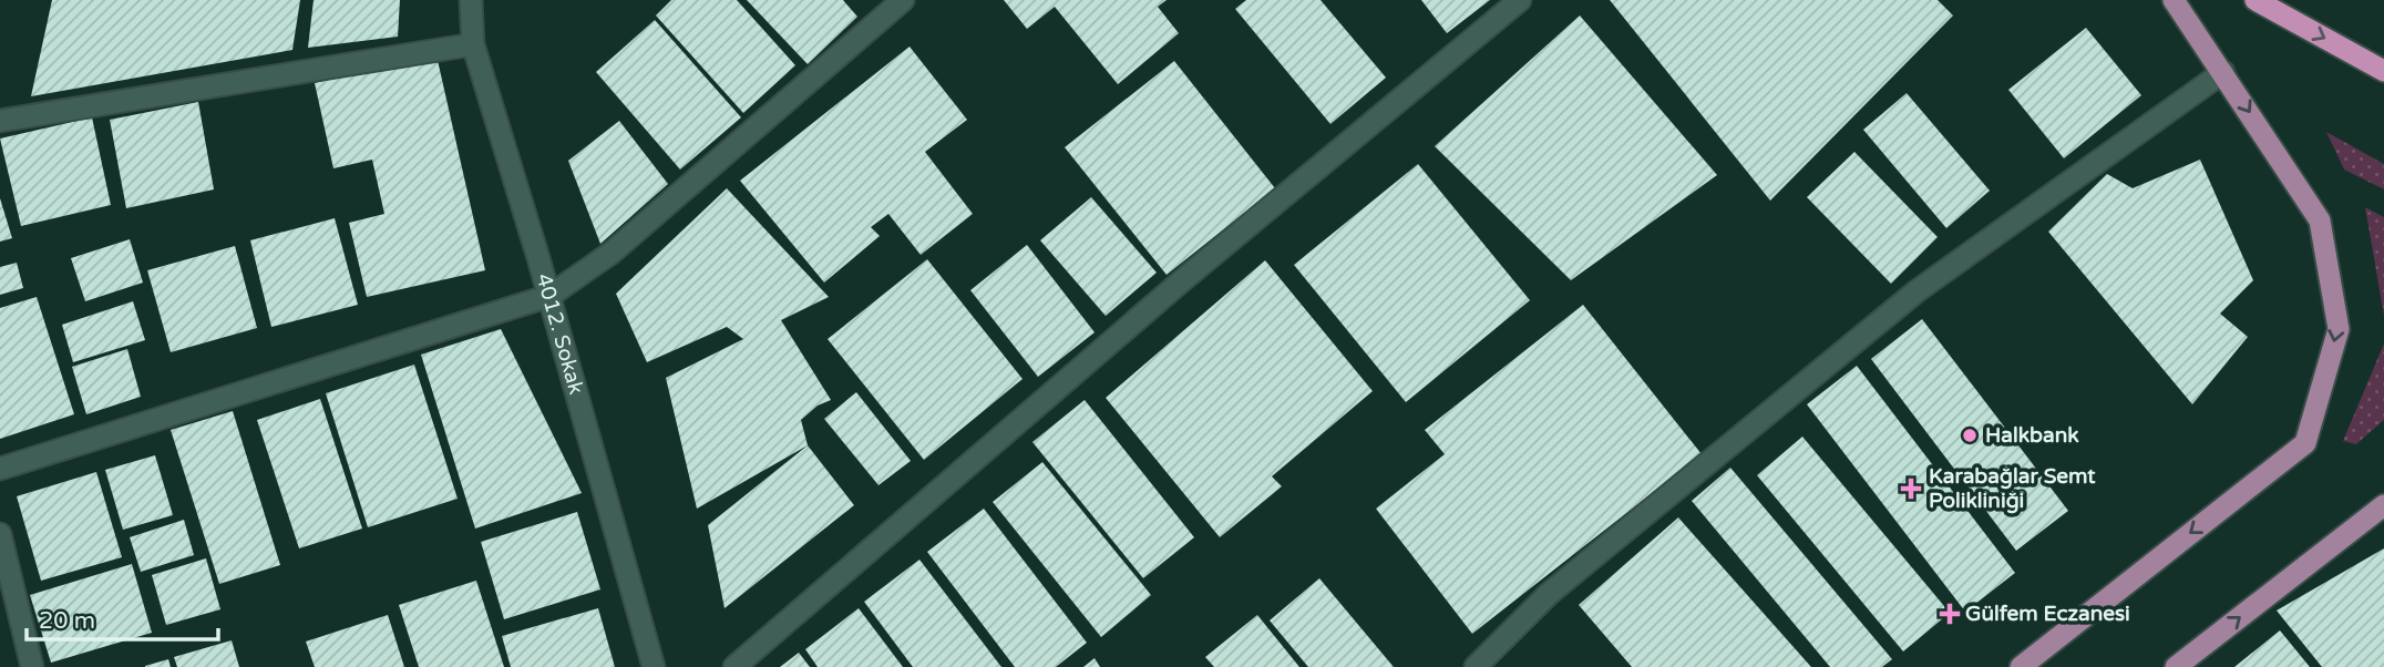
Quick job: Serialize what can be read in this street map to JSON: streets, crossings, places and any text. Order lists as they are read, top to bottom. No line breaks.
{"streets":{"street":["4012. Sokak"]},"places":{"other":["Halkbank"],"health":["Karabağlar Semt Polikliniği","Gülfem Eczanesi"]},"scale_bar":"20 m"}
